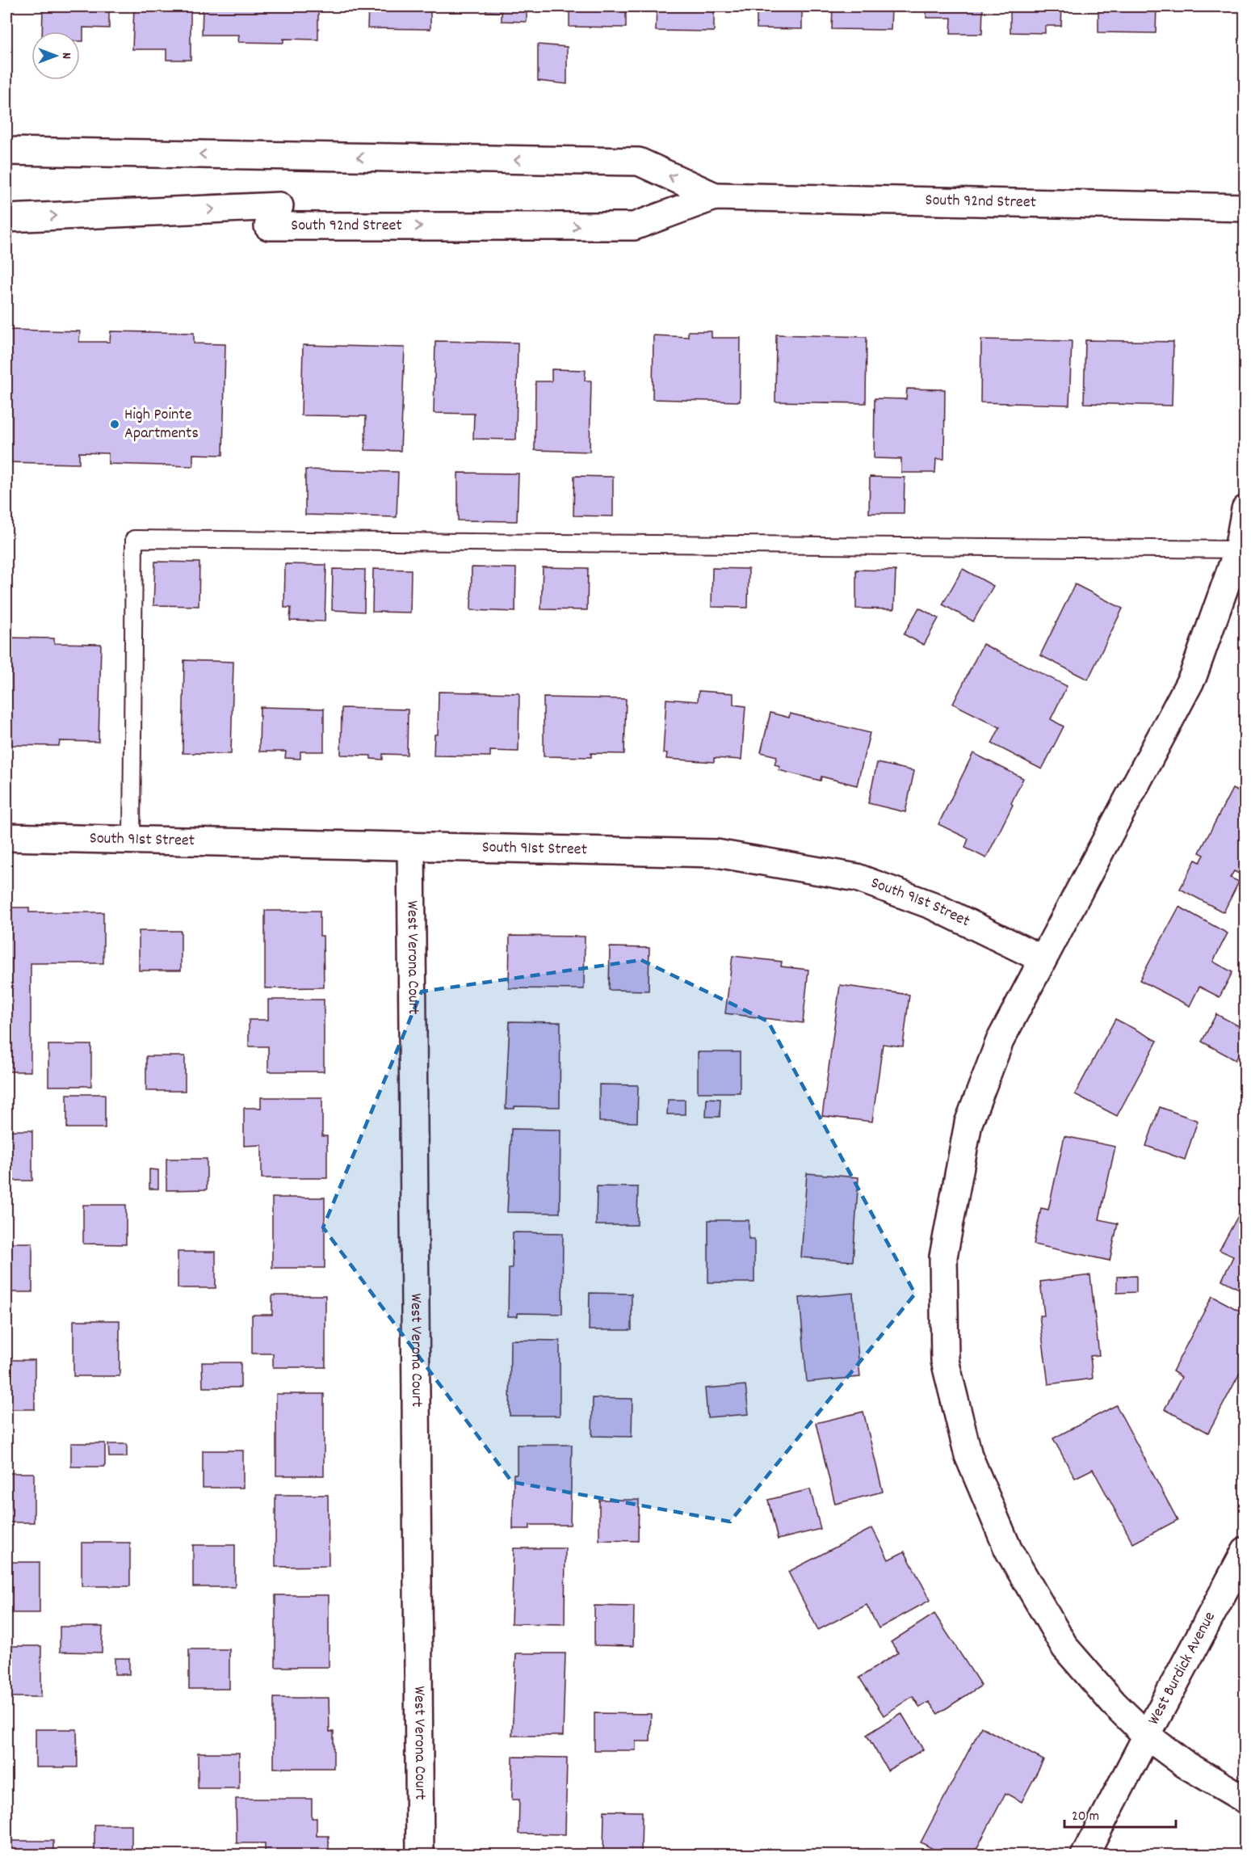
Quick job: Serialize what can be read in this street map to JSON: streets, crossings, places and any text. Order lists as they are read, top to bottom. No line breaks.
{"streets":{"street":["South 92nd Street","South 91st Street","West Verona Court","West Burdick Avenue"]},"crossings":[["South 91st Street","West Verona Court"]],"places":["High Pointe Apartments"],"scale_bar":"20 m","north":"right"}
